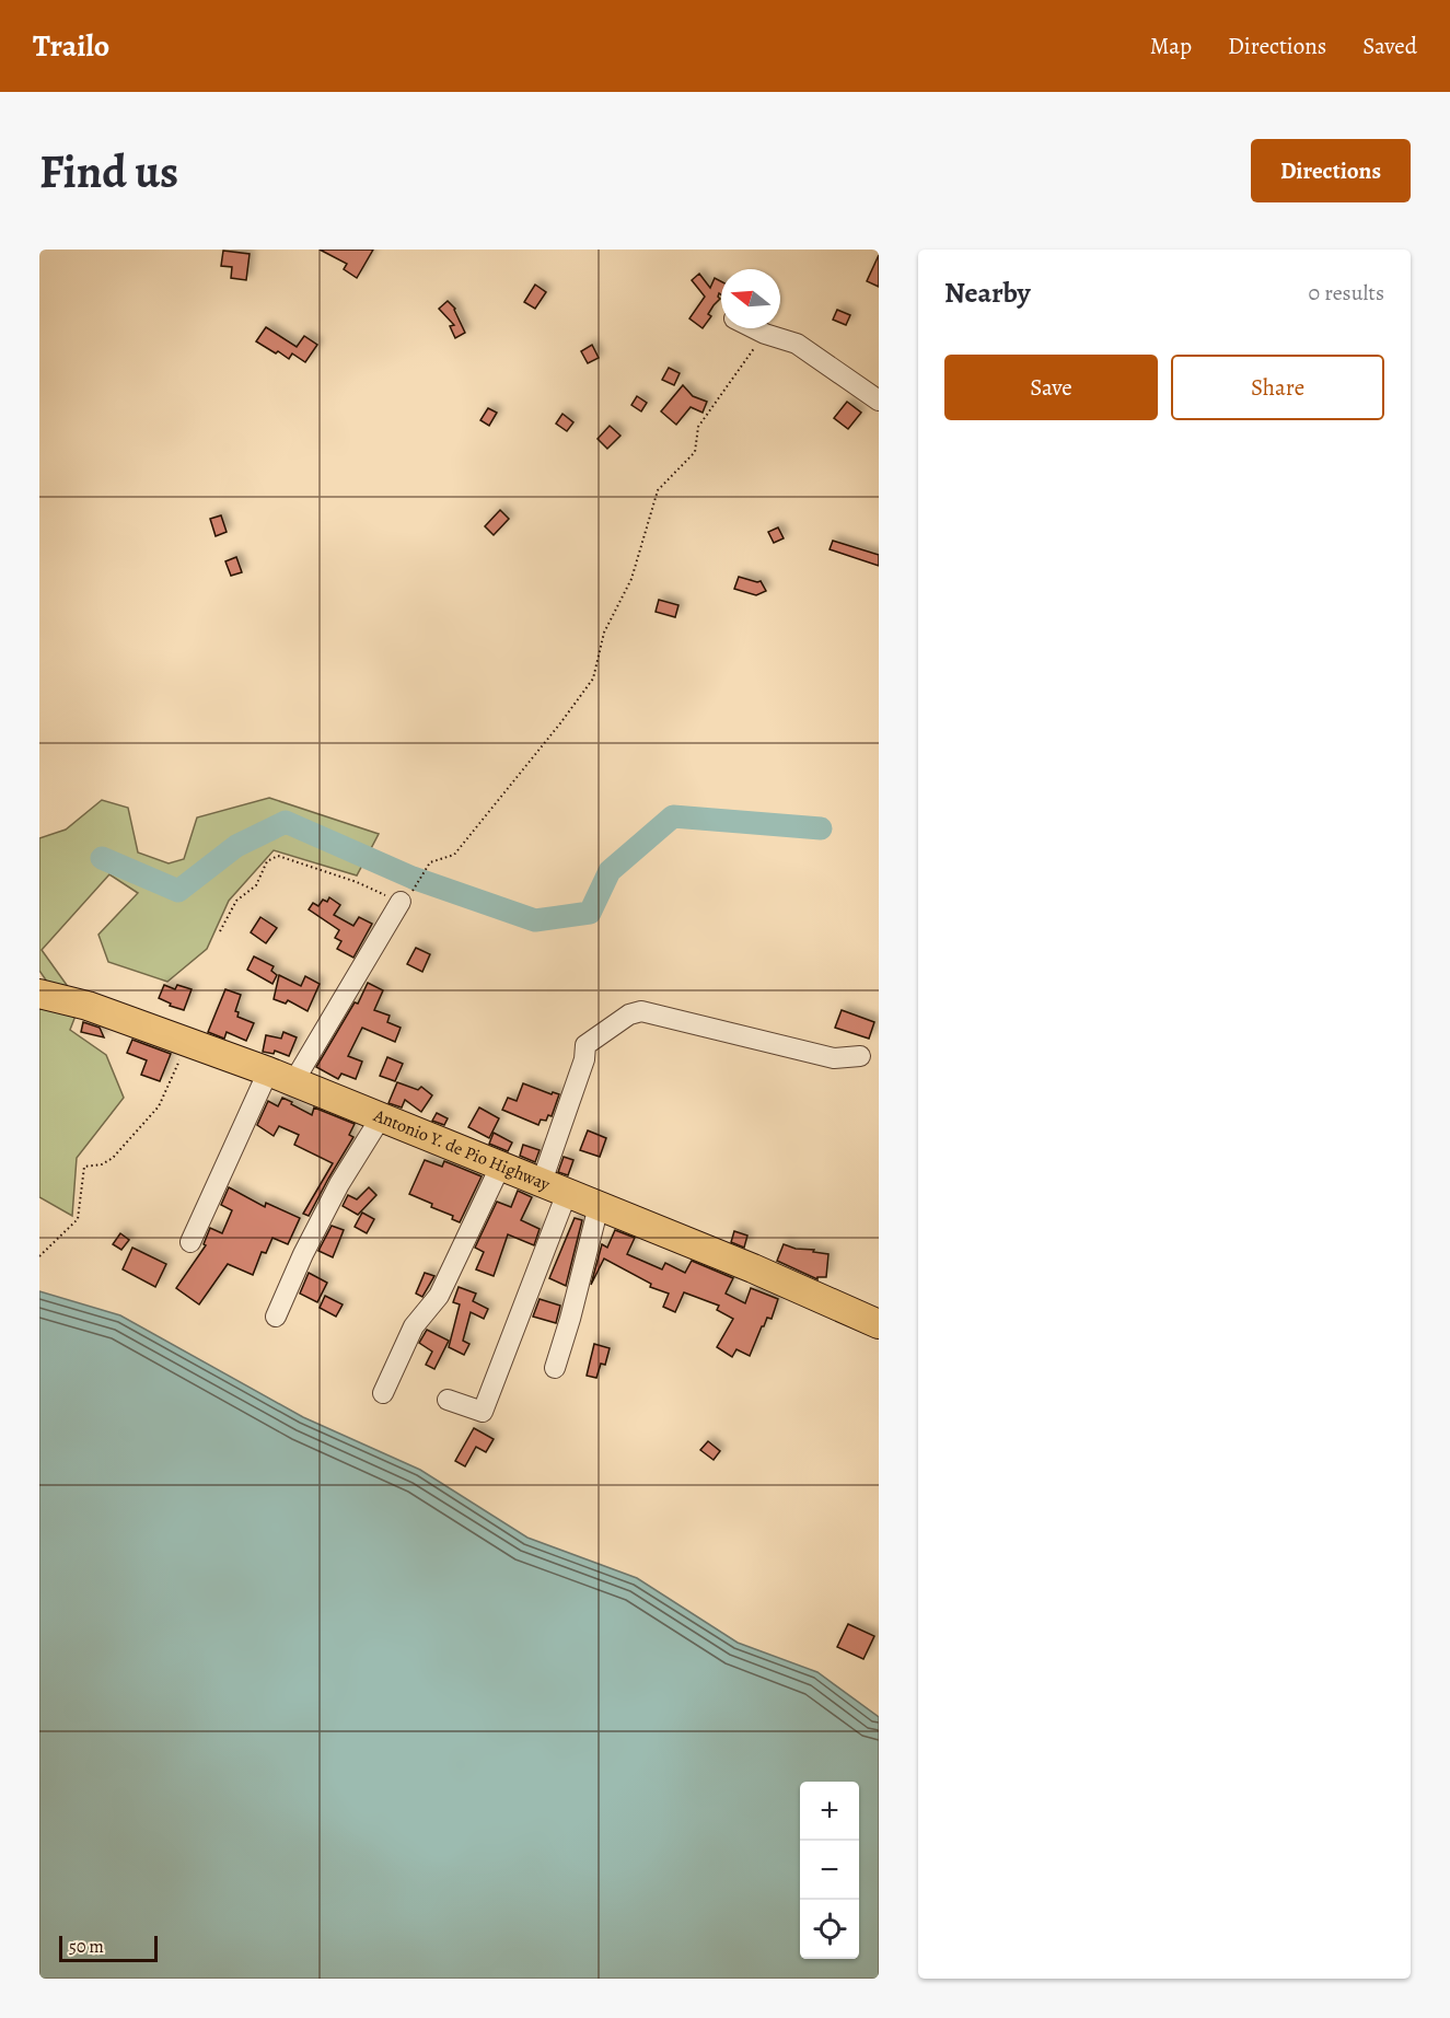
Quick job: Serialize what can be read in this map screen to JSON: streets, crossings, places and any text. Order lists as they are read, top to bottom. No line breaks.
{"streets":{"highway":["Antonio Y. de Pio Highway"]},"scale_bar":"50 m","north":"left","page":{"header":"Trailo","nav":["Map","Directions","Saved"],"buttons":["Directions",["Save","Share"]],"title":"Find us","heading":["Nearby","0 results"],"map_buttons":["+","−"],"scale":"50 m"}}
